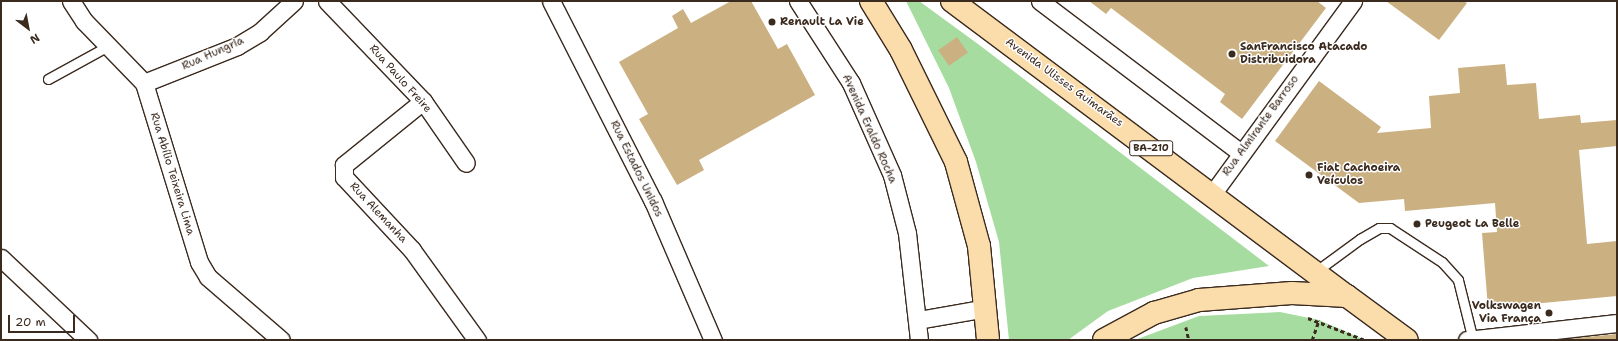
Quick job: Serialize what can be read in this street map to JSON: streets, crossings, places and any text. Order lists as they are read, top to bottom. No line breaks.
{"streets":{"main road":["Avenida Ulisses Guimarães","BA-210"],"street":["Rua Hungria","Rua Paulo Freire","Rua Almirante Barroso","Avenida Eraldo Rocha","Rua Estados Unidos","Rua Abílio Teixeira Lima","Rua Alemanha"]},"crossings":[["Rua Hungria","Rua Abílio Teixeira Lima"],["Rua Paulo Freire","Rua Alemanha"],["Avenida Ulisses Guimarães","Rua Almirante Barroso"],["Avenida Ulisses Guimarães","BA-210"]],"places":["Renault La Vie","SanFrancisco Atacado Distribuidora","Fiat Cachoeira Veículos","Peugeot La Belle","Volkswagen Via França"],"scale_bar":"20 m","north":"bottom right"}
